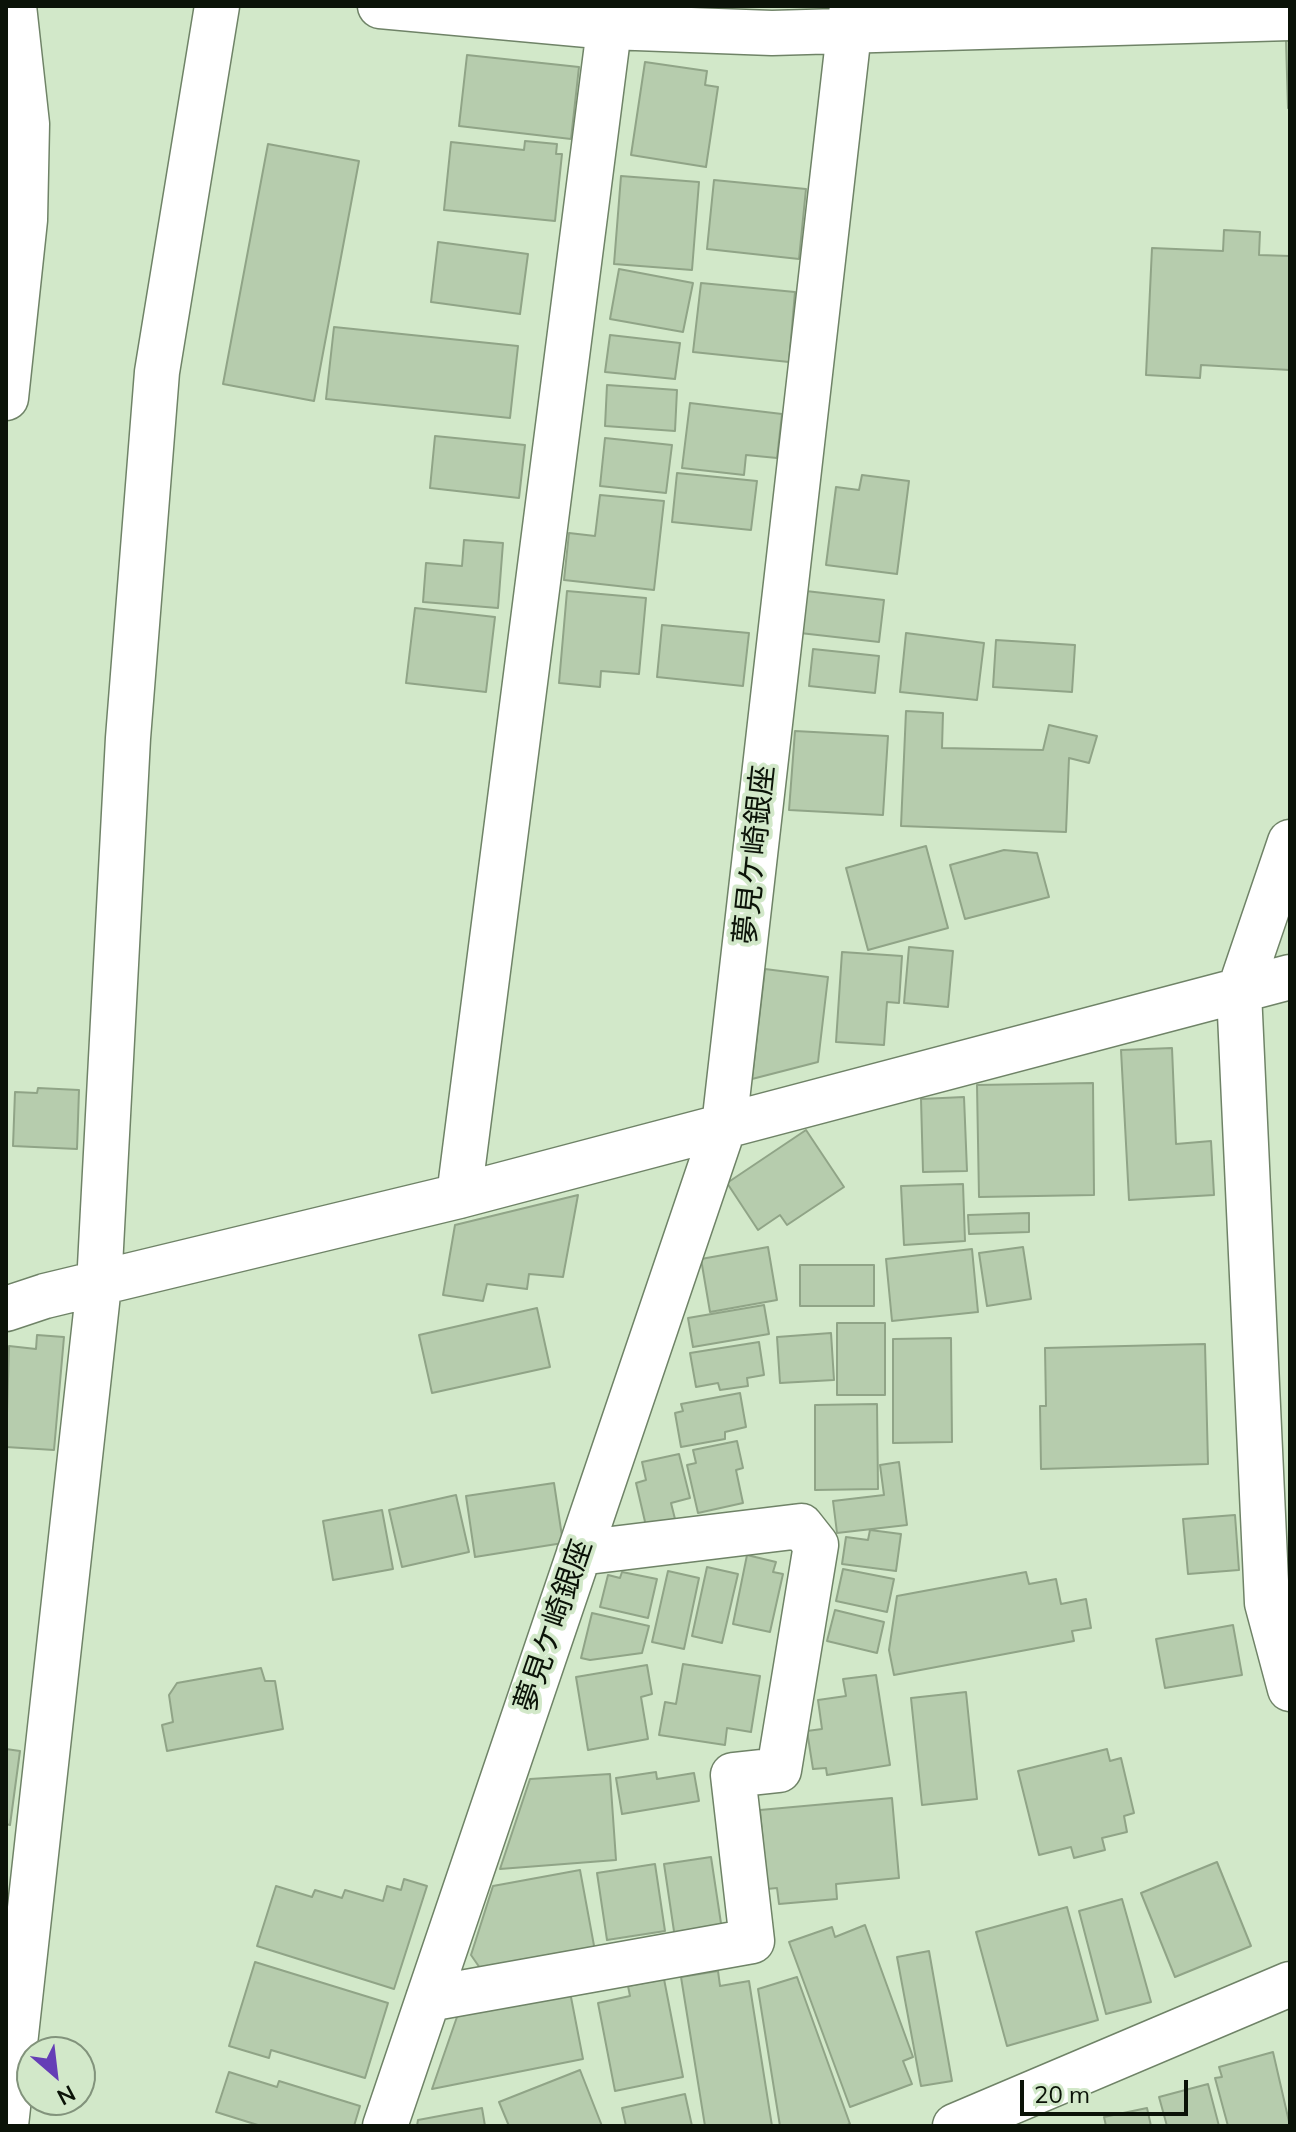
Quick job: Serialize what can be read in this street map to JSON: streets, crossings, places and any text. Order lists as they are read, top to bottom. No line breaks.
{"streets":{"street":["夢見ケ崎銀座"]},"scale_bar":"20 m","north":"bottom right"}
